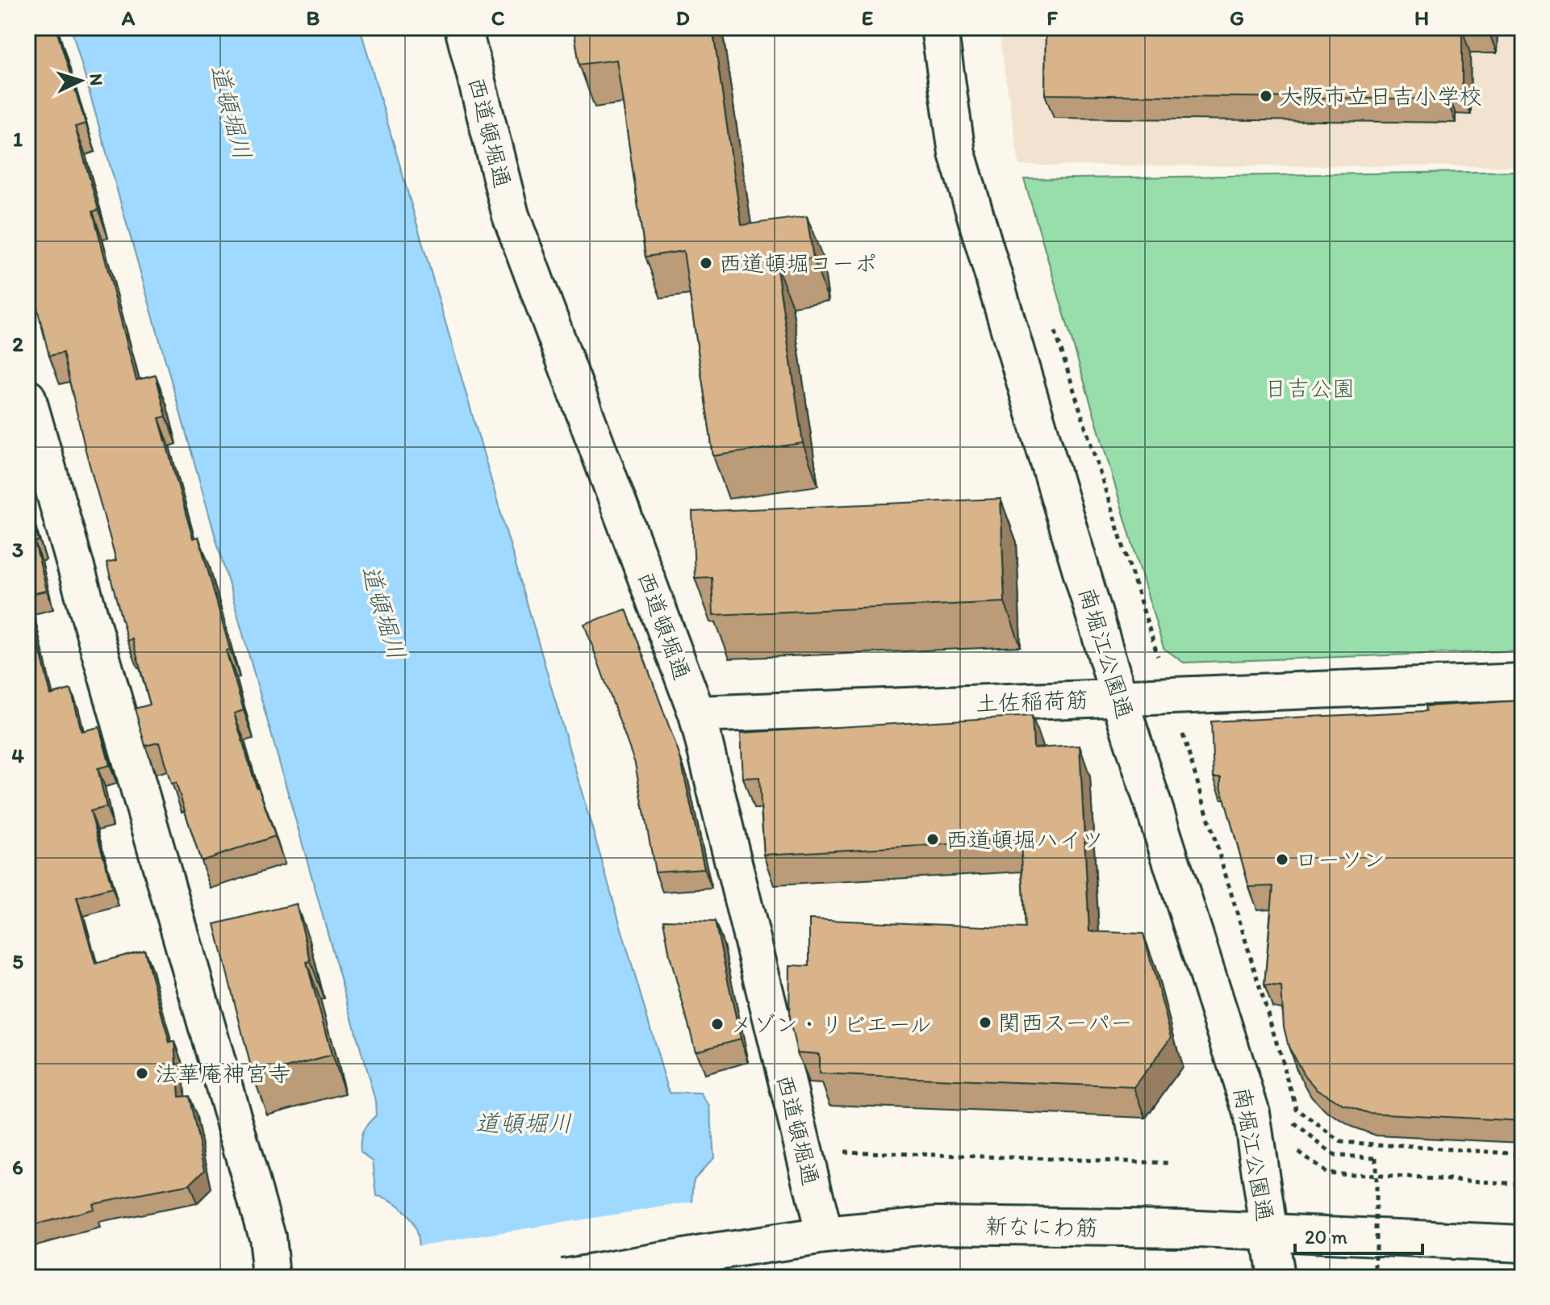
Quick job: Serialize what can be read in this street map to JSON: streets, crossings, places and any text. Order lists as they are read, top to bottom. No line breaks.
{"streets":{"street":["西道頓堀通","南堀江公園通","土佐稲荷筋","新なにわ筋"]},"crossings":[["西道頓堀通","土佐稲荷筋"],["西道頓堀通","新なにわ筋"],["南堀江公園通","土佐稲荷筋"],["南堀江公園通","新なにわ筋"]],"water":["道頓堀川"],"parks":["日吉公園"],"places":["大阪市立日吉小学校","西道頓堀コーポ","西道頓堀ハイツ","ローソン","関西スーパー","メゾン・リビエール","法華庵神宮寺"],"scale_bar":"20 m","north":"right","grid":{"columns":["A","B","C","D","E","F","G","H"],"rows":["1","2","3","4","5","6"]}}
